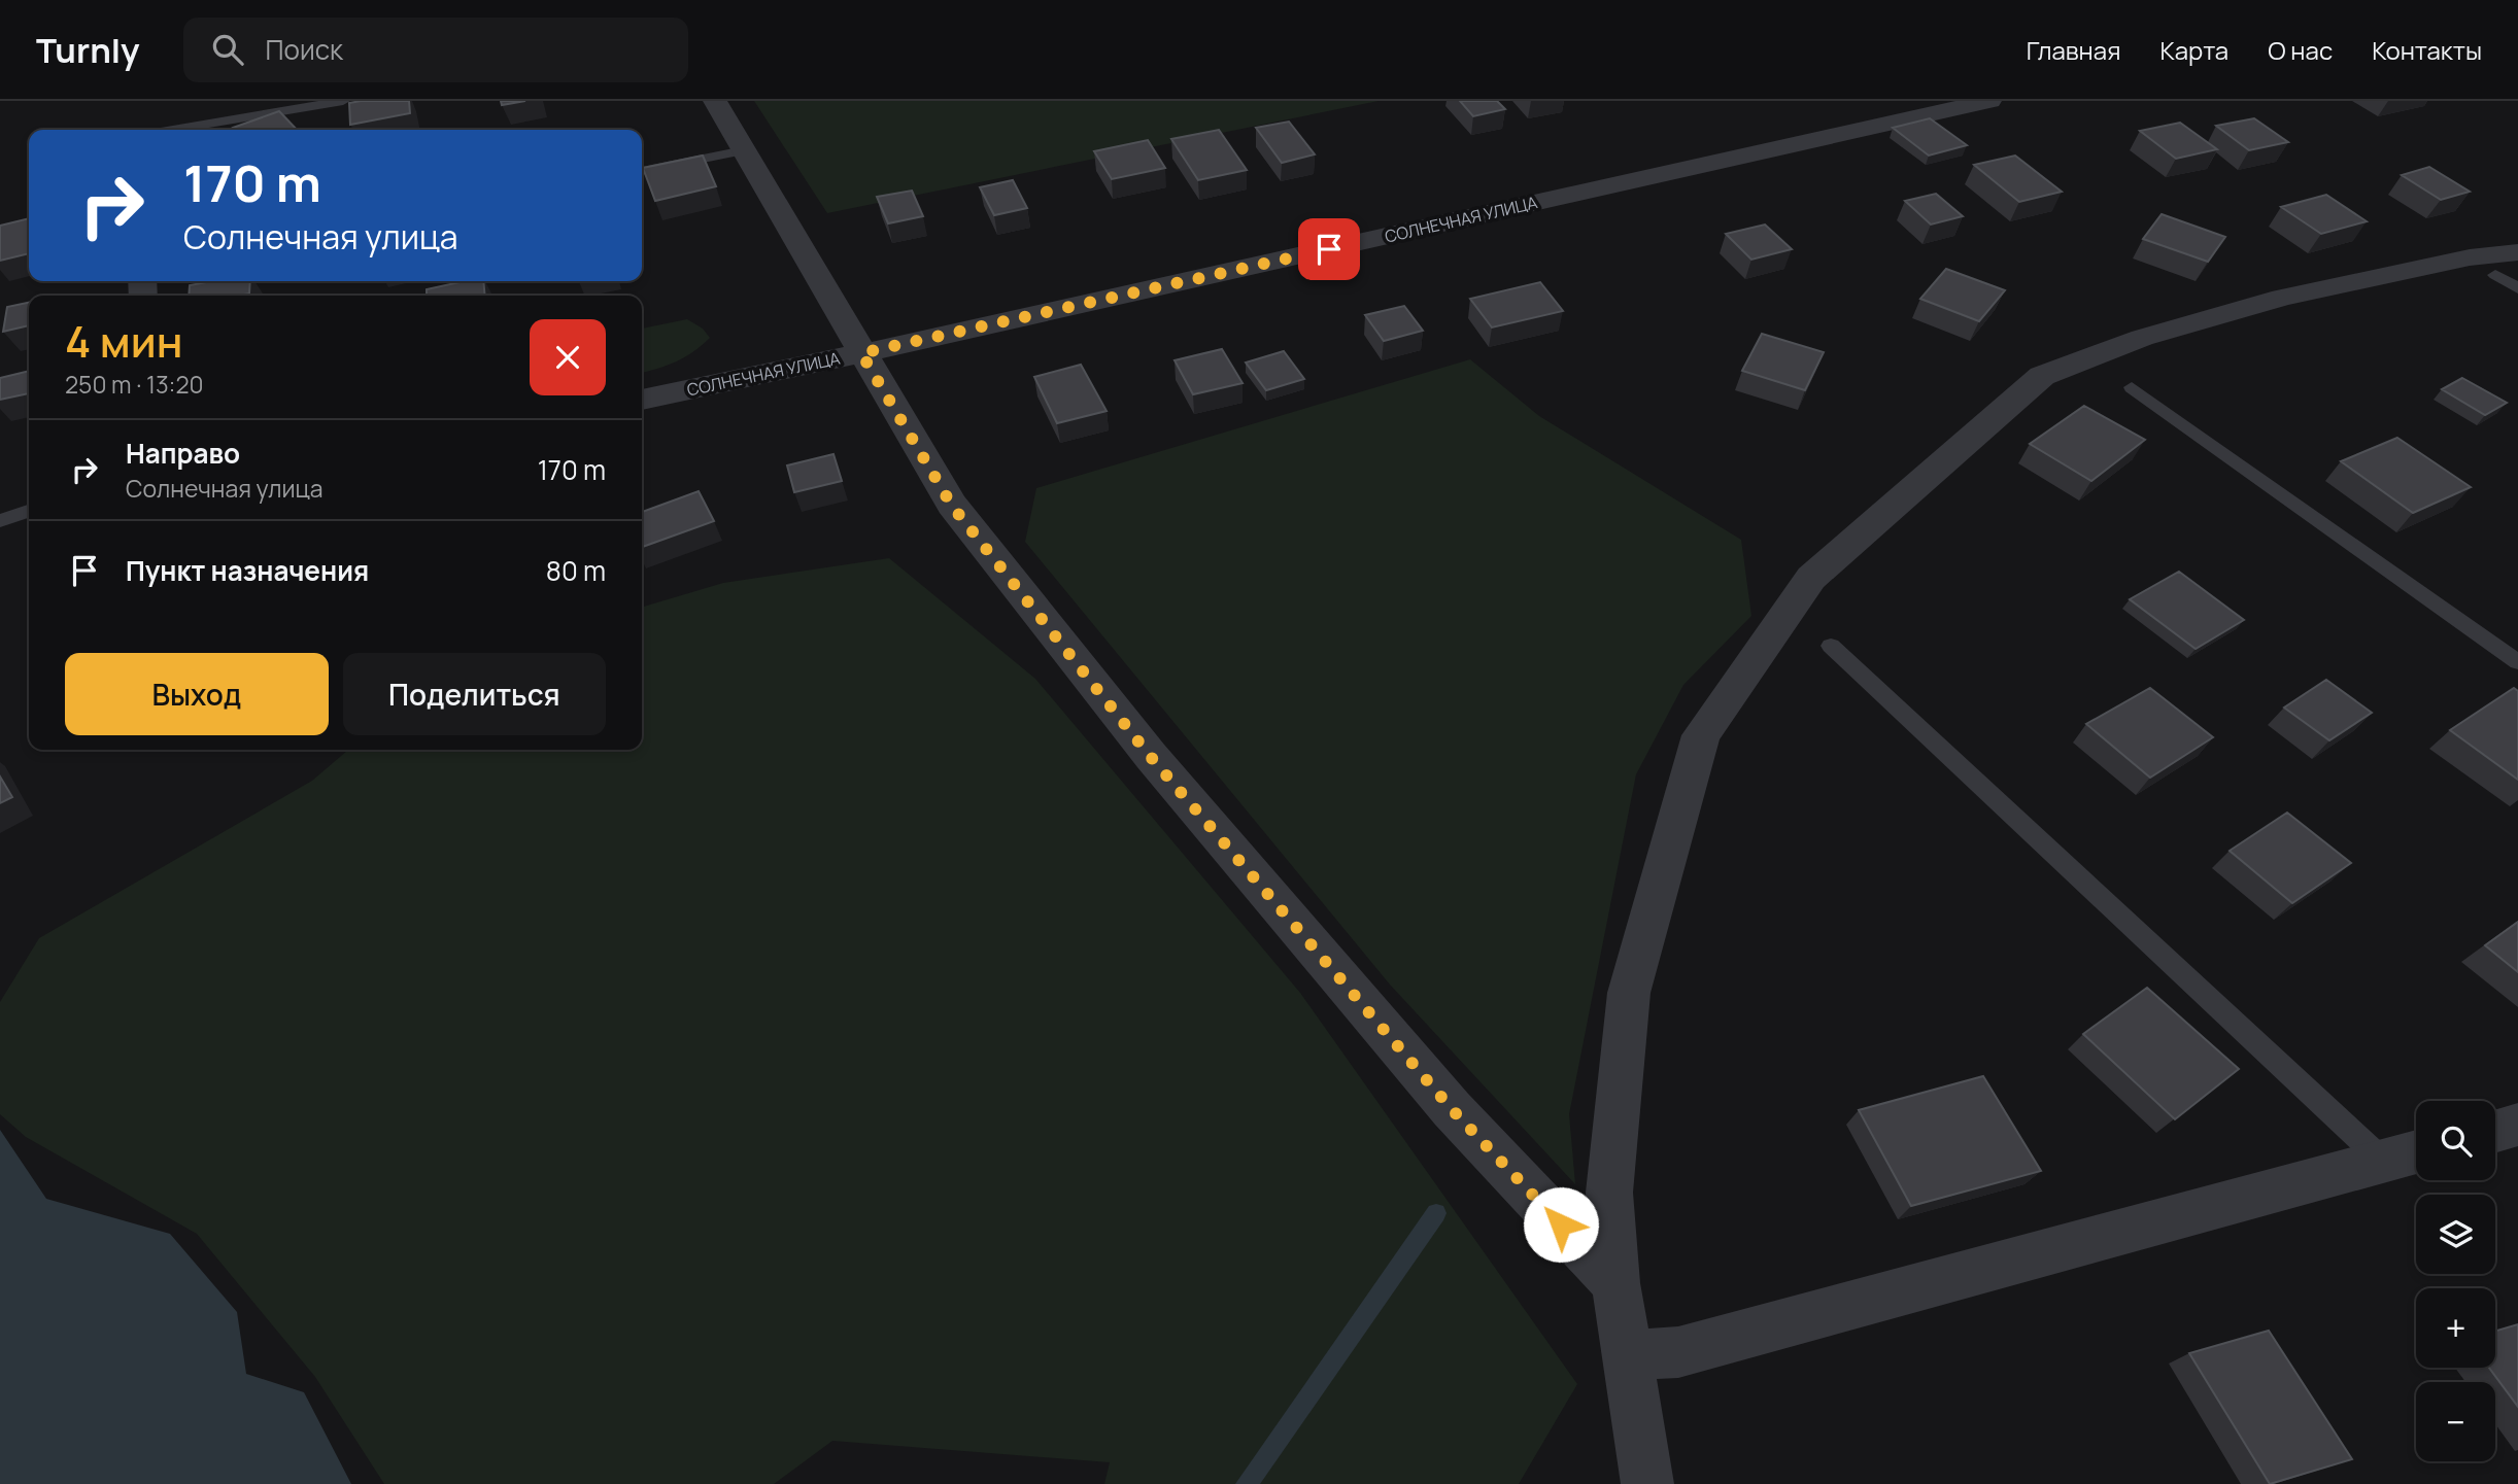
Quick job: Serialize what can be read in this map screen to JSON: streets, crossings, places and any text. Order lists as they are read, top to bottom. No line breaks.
{"streets":{"street":["СОЛНЕЧНАЯ УЛИЦА"]},"page":{"header":"Turnly","search":"Поиск","nav":["Главная","Карта","О нас","Контакты"],"turn":["170 m","Солнечная улица"],"heading":["4 мин","250 m · 13:20"],"list":[{"name":"Направо","note":"Солнечная улица","value":"170 m"},{"name":"Пункт назначения","value":"80 m"}],"buttons":["Выход","Поделиться"],"map_buttons":["+","−"]}}
